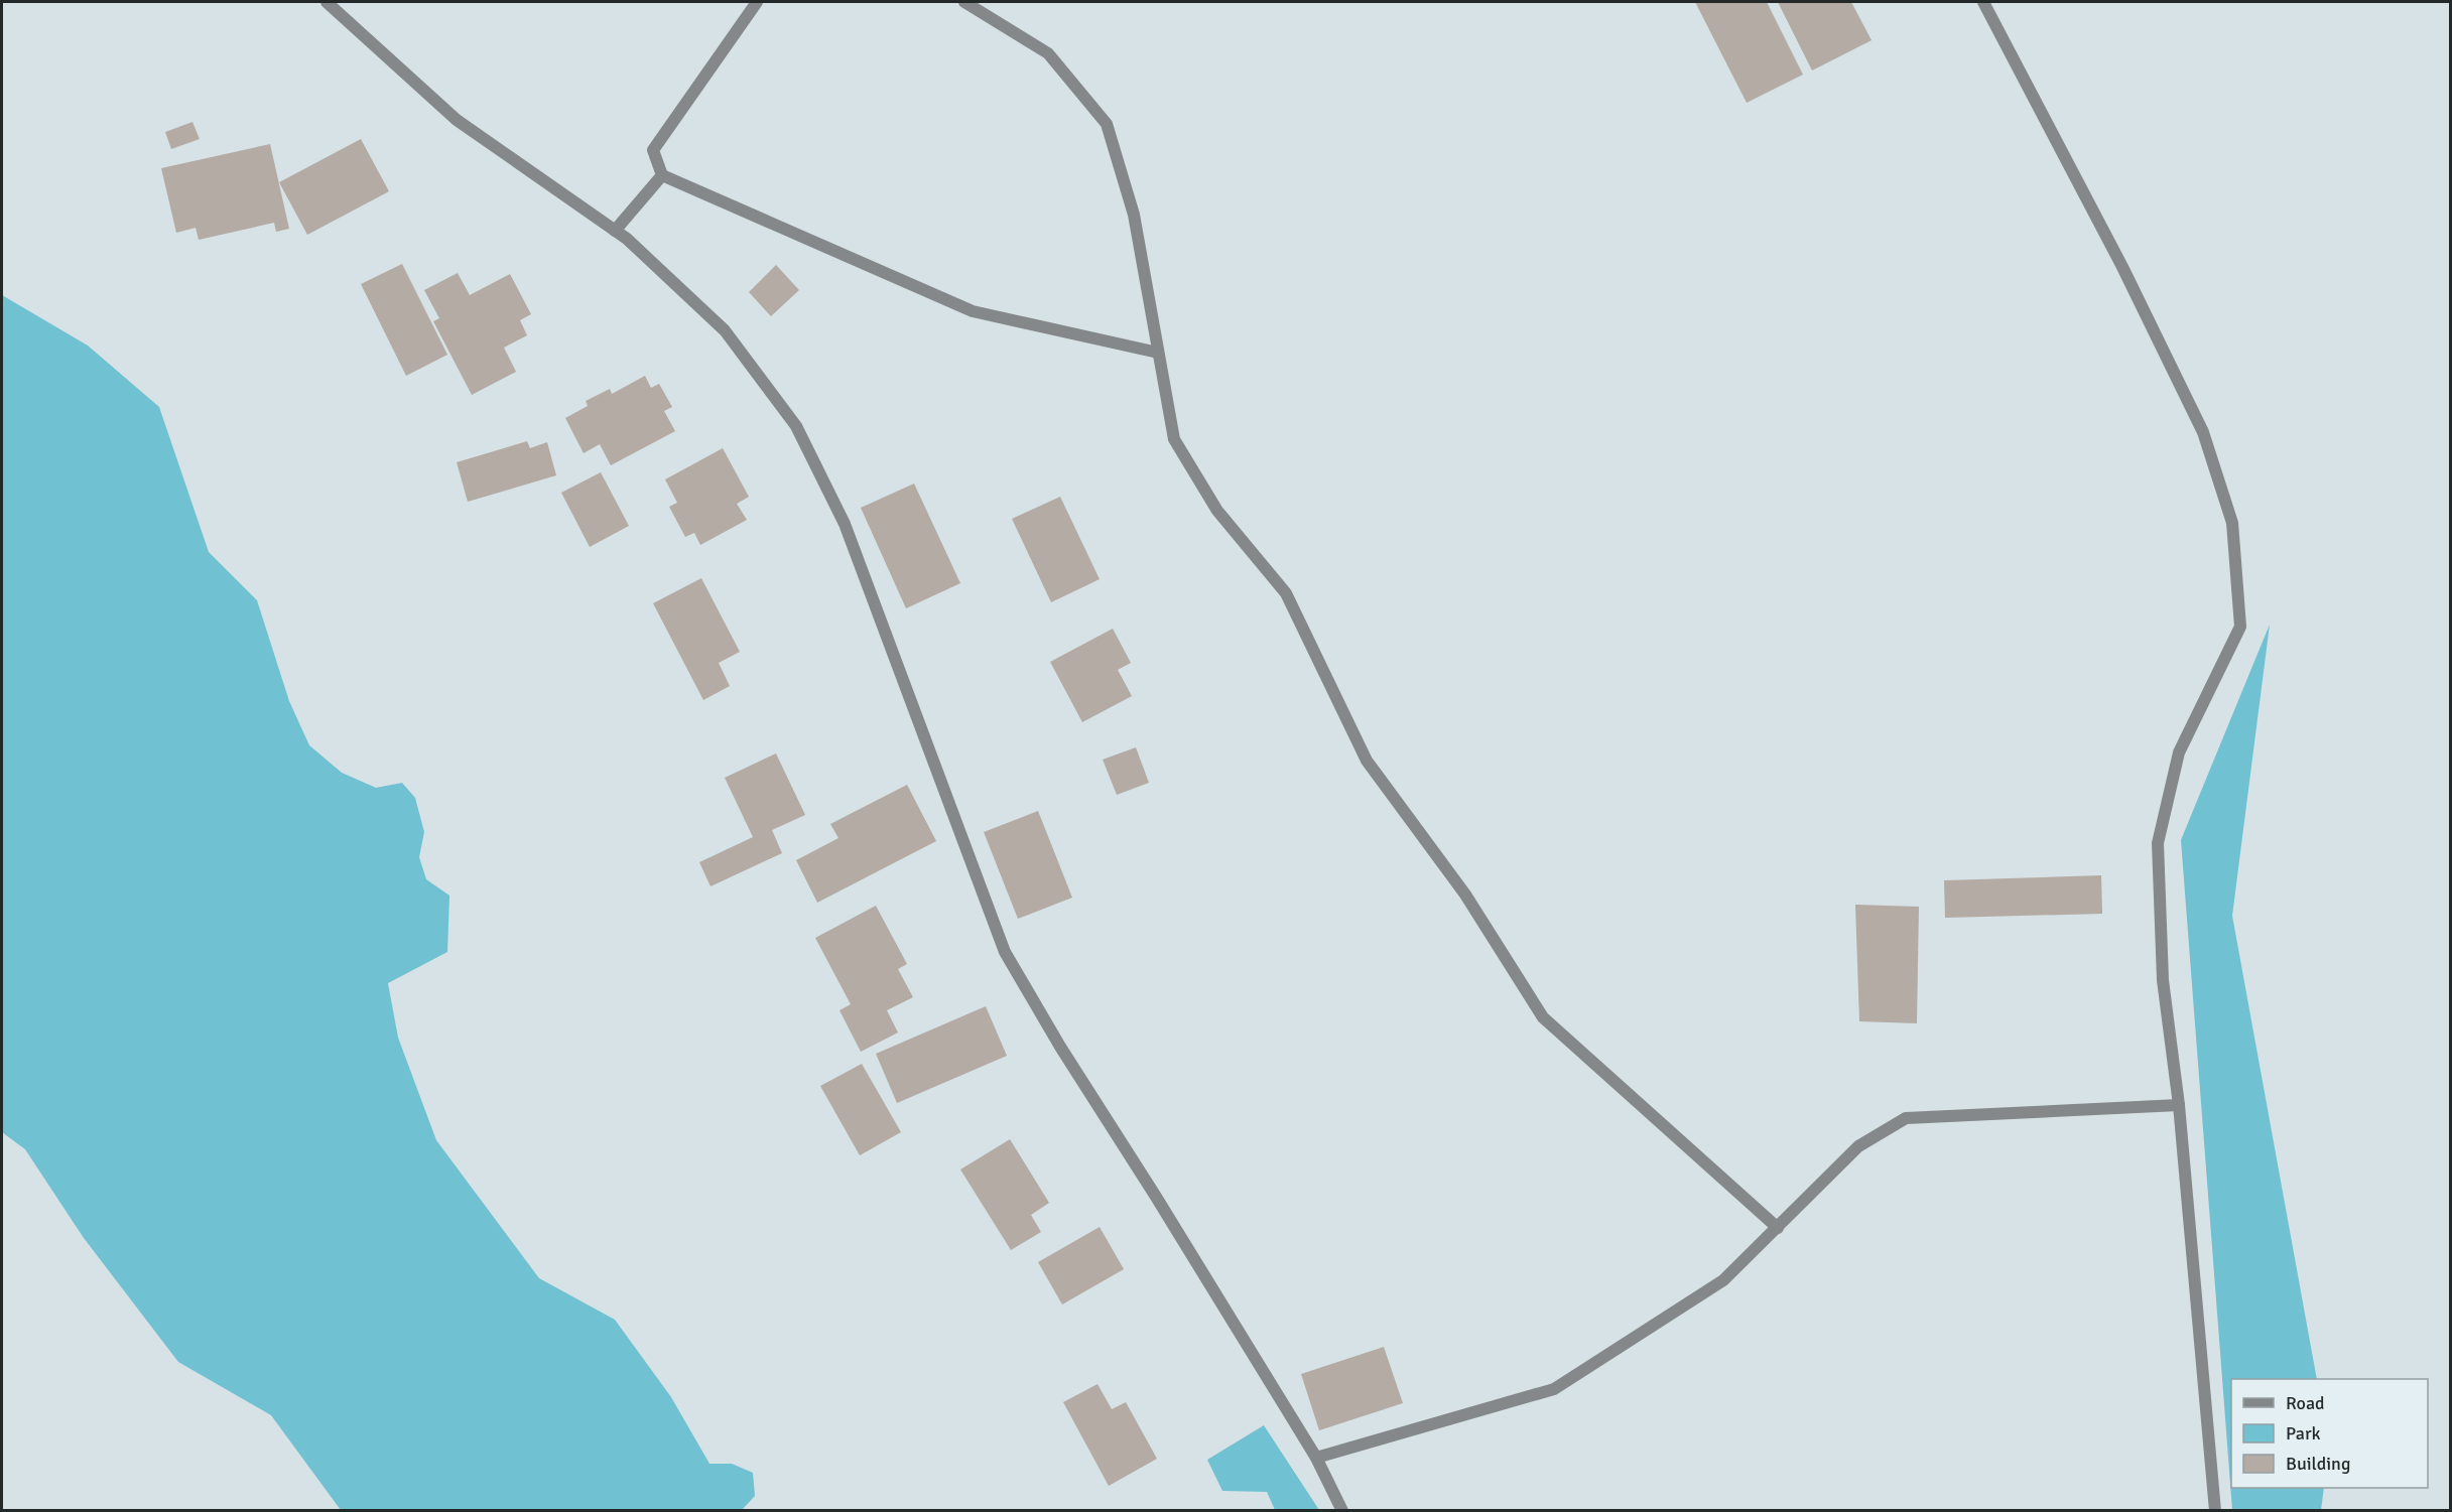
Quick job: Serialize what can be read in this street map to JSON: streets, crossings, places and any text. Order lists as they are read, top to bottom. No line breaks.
{"legend":["Road","Park","Building"]}
